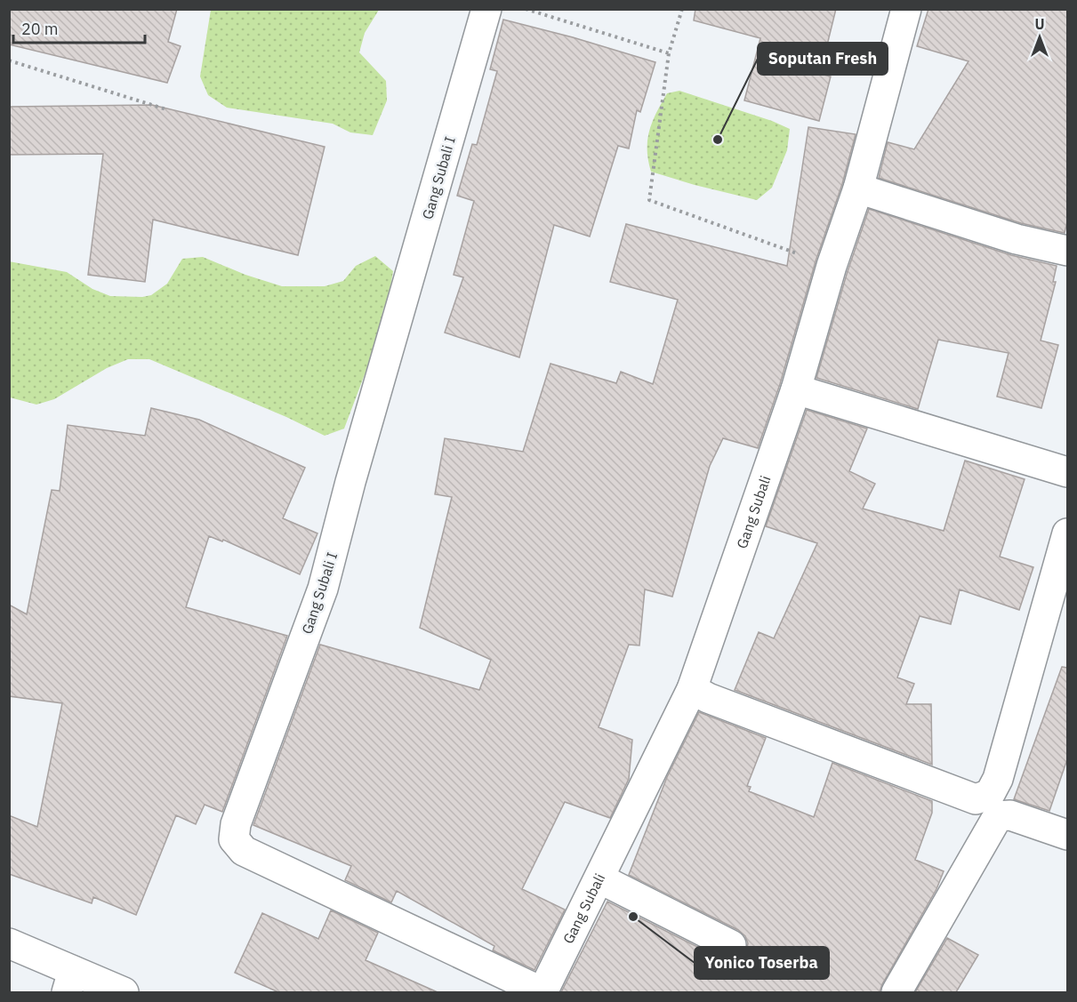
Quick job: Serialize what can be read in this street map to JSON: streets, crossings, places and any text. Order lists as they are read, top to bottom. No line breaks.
{"streets":{"street":["Gang Subali I","Gang Subali"]},"crossings":[["Gang Subali I","Gang Subali"]],"places":["Soputan Fresh","Yonico Toserba"],"scale_bar":"20 m","north":"top"}
